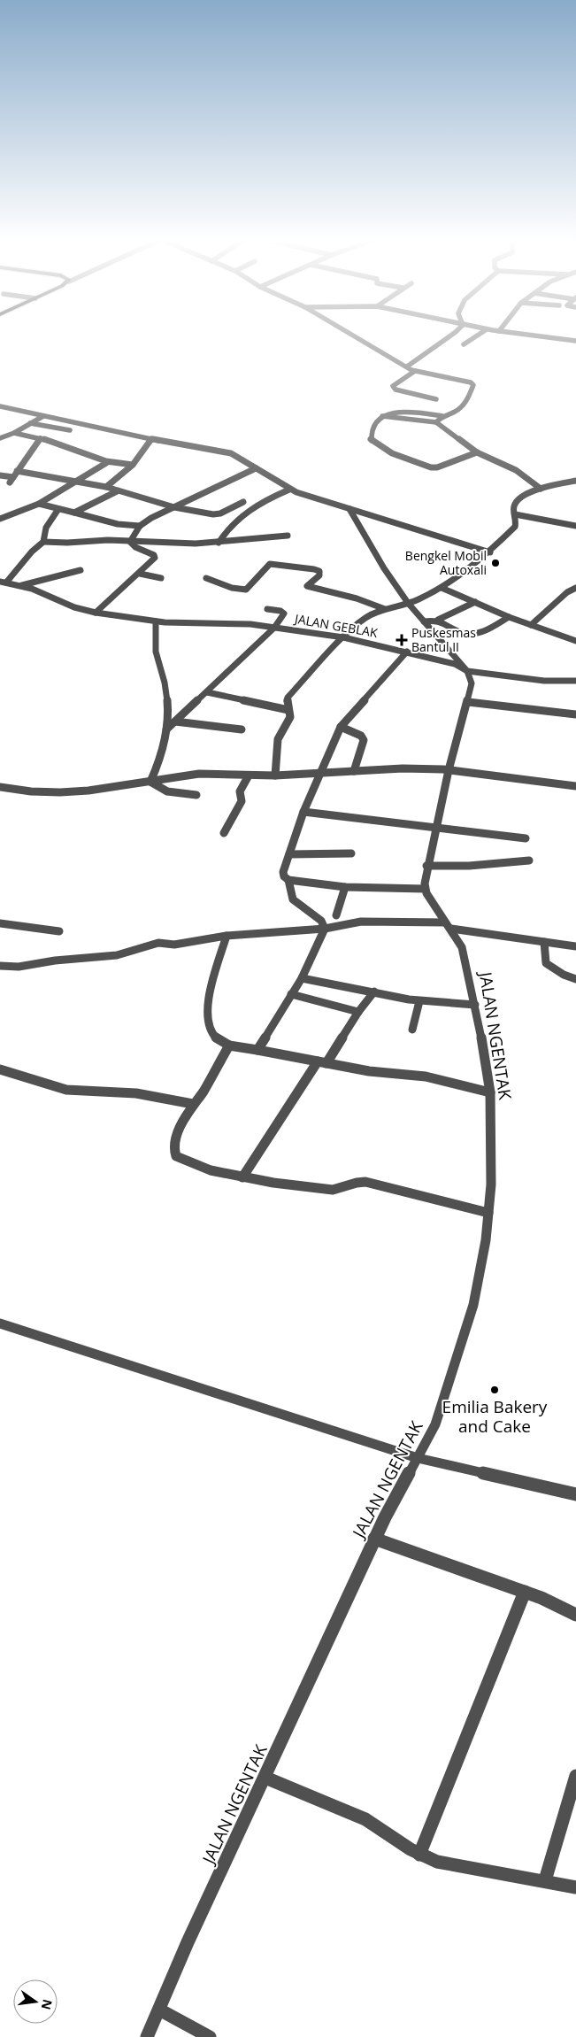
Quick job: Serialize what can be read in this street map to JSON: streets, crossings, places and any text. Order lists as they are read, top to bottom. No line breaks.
{"streets":{"street":["JALAN GEBLAK","JALAN NGENTAK"]},"places":{"other":["Bengkel Mobil Autoxali","Emilia Bakery and Cake"],"health":["Puskesmas Bantul II"]},"north":"right"}
